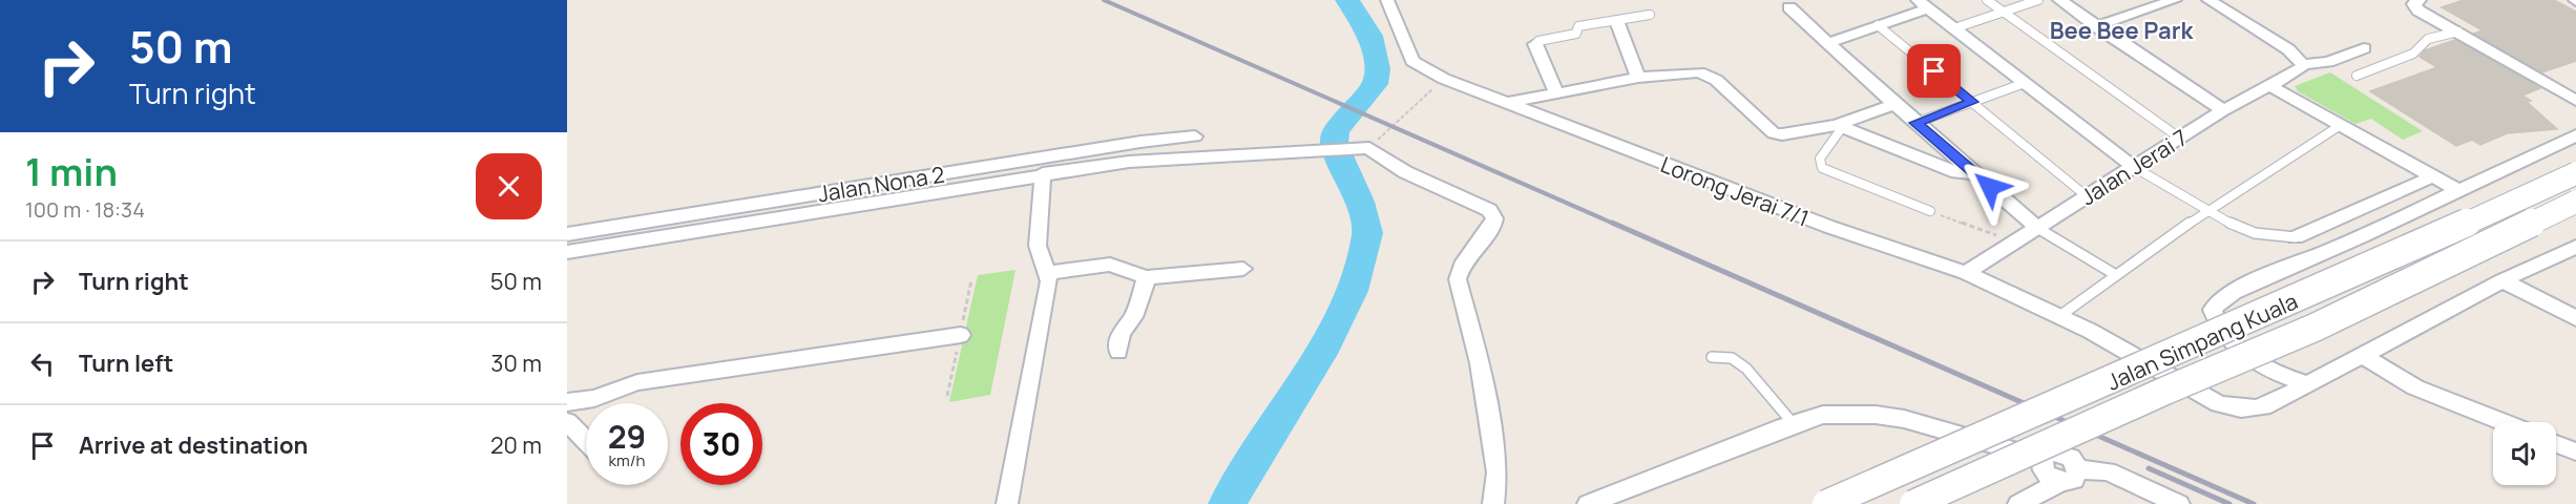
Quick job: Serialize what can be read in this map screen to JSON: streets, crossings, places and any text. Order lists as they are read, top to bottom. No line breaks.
{"streets":{"main road":["Jalan Simpang Kuala"],"street":["Jalan Jerai 7","Jalan Nona 2","Lorong Jerai 7/1"]},"crossings":[["Jalan Jerai 7","Lorong Jerai 7/1"]],"districts":["Bee Bee Park"],"page":{"turn":["50 m","Turn right"],"heading":["1 min","100 m · 18:34"],"list":[{"name":"Turn right","value":"50 m"},{"name":"Turn left","value":"30 m"},{"name":"Arrive at destination","value":"20 m"}],"speed":"29 km/h","limit":"30"}}
